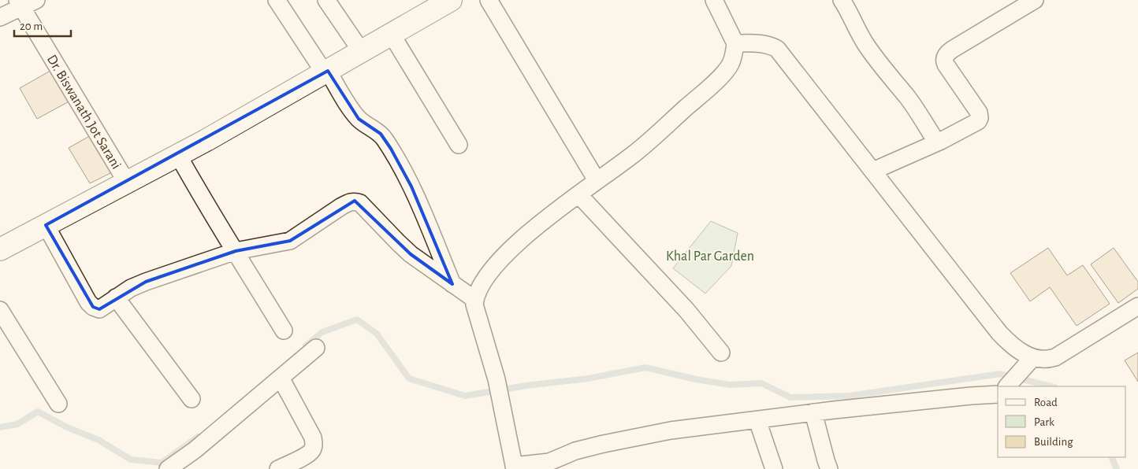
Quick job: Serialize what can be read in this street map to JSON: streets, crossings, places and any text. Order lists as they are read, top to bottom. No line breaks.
{"streets":{"street":["Dr. Biswanath Jot Sarani"]},"parks":["Khal Par Garden"],"legend":["Road","Park","Building"],"scale_bar":"20 m"}
